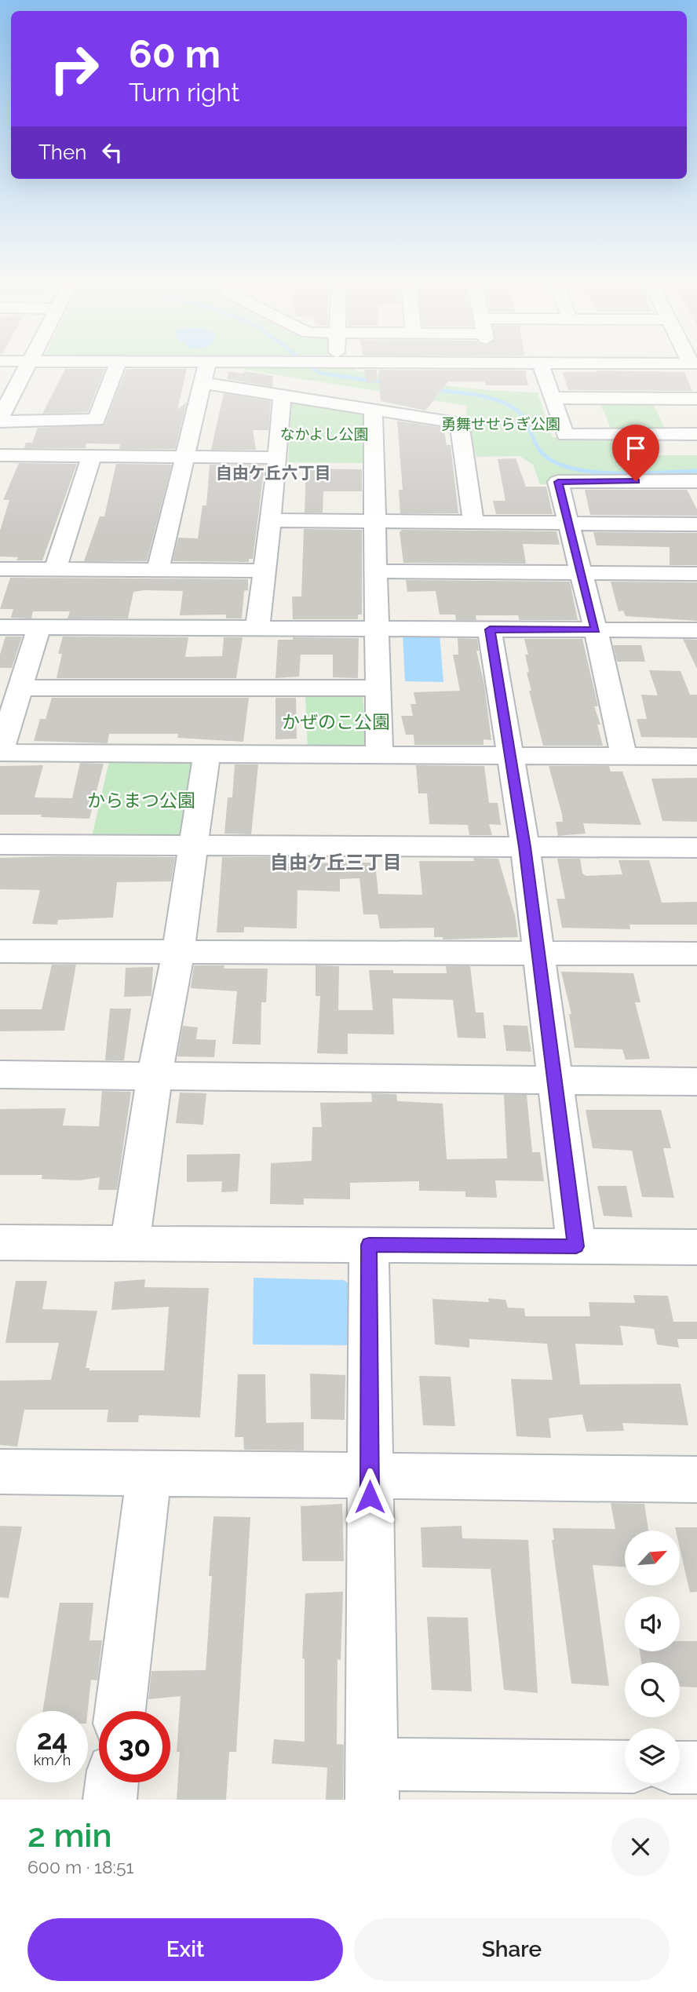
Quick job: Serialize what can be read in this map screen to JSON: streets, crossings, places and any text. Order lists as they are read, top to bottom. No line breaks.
{"districts":["自由ケ丘六丁目","自由ケ丘三丁目"],"parks":["勇舞せせらぎ公園","なかよし公園","かぜのこ公園","からまつ公園"],"north":"top right","page":{"turn":["60 m","Turn right"],"then":"Then","speed":"24 km/h","limit":"30","heading":["2 min","600 m · 18:51"],"buttons":["Exit","Share"]}}
